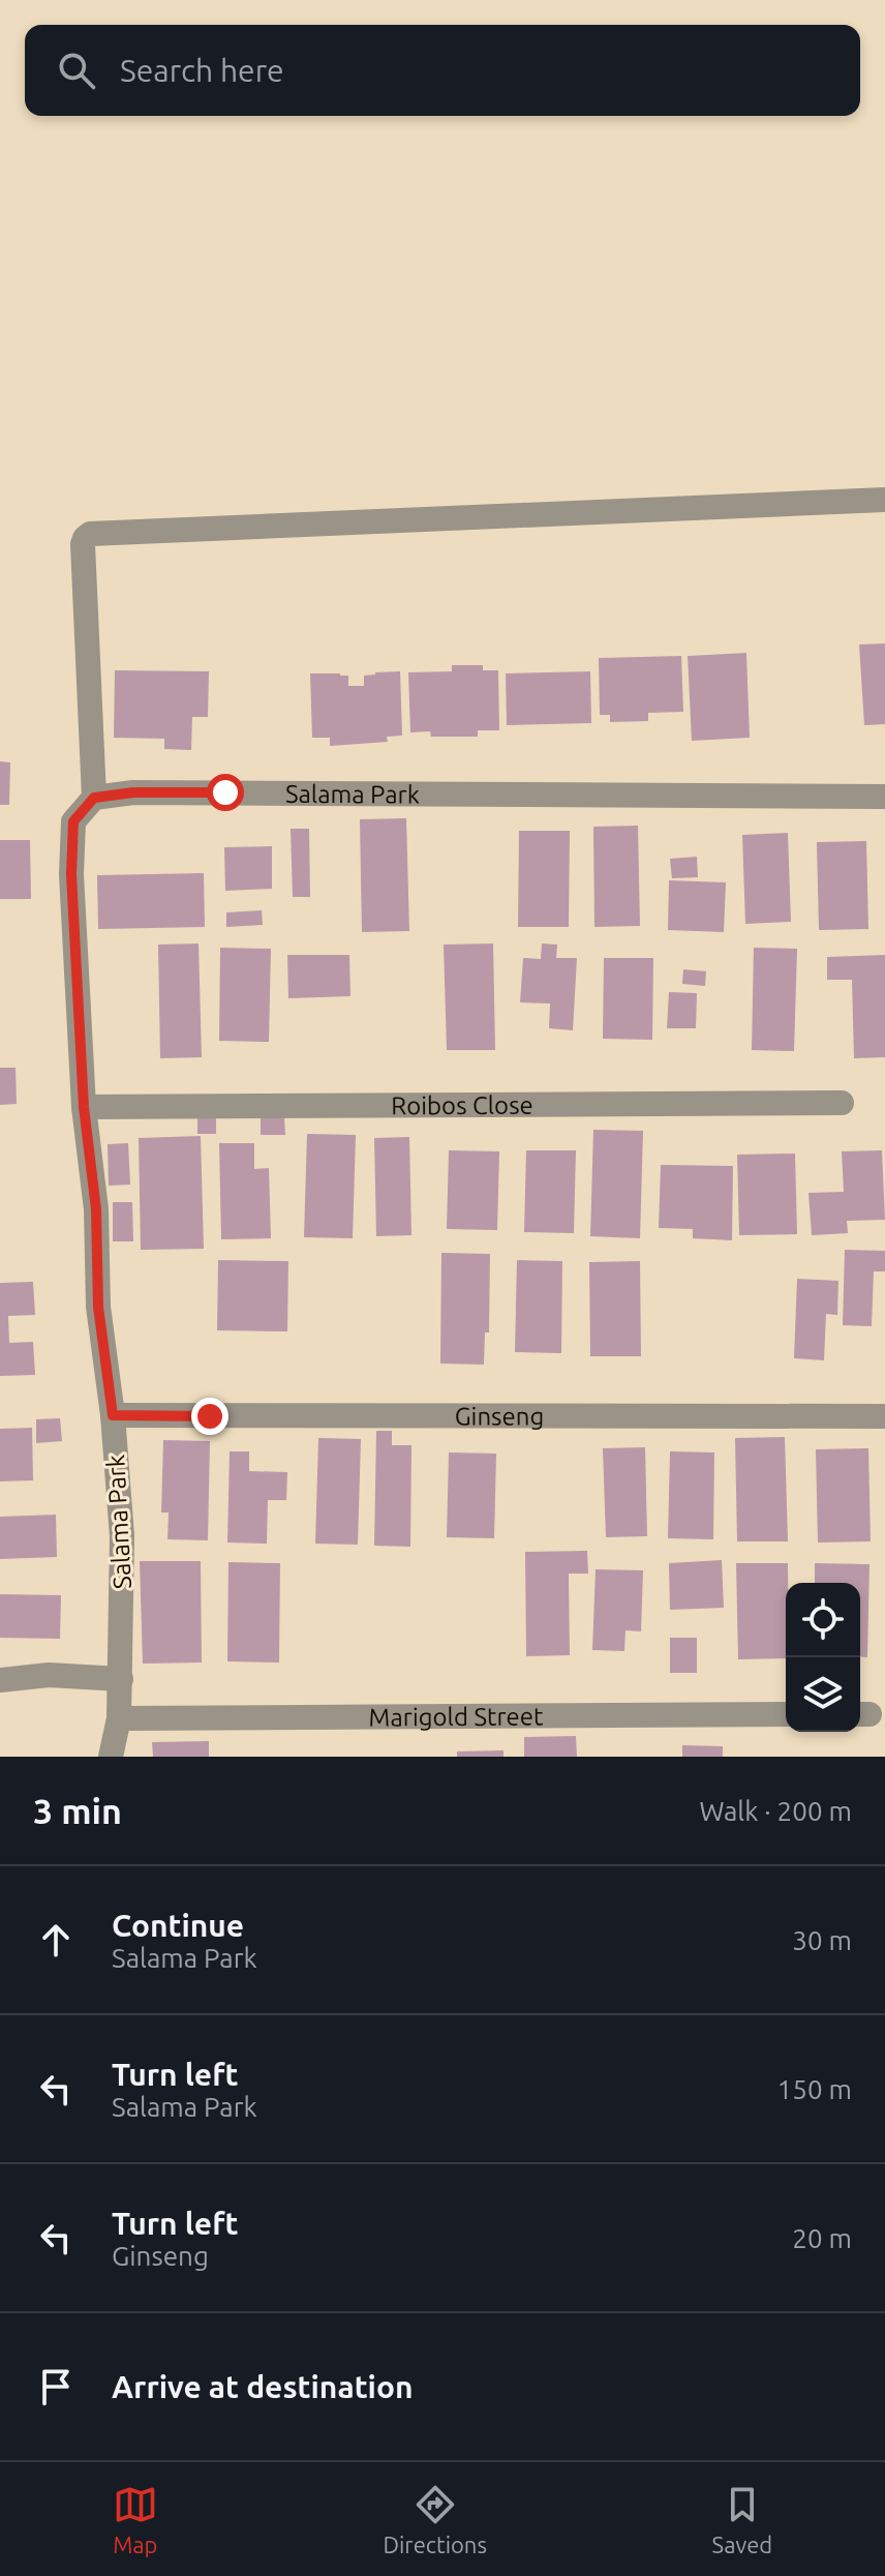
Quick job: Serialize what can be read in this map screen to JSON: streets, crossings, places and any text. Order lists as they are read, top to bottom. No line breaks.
{"streets":{"street":["Salama Park","Roibos Close","Ginseng","Marigold Street"]},"crossings":[["Salama Park","Roibos Close"],["Salama Park","Ginseng"],["Salama Park","Marigold Street"]],"page":{"search":"Search here","heading":["3 min","Walk · 200 m"],"list":[["Continue","Salama Park","30 m"],["Turn left","Salama Park","150 m"],["Turn left","Ginseng","20 m"],"Arrive at destination"],"nav":["Map","Directions","Saved"]}}
